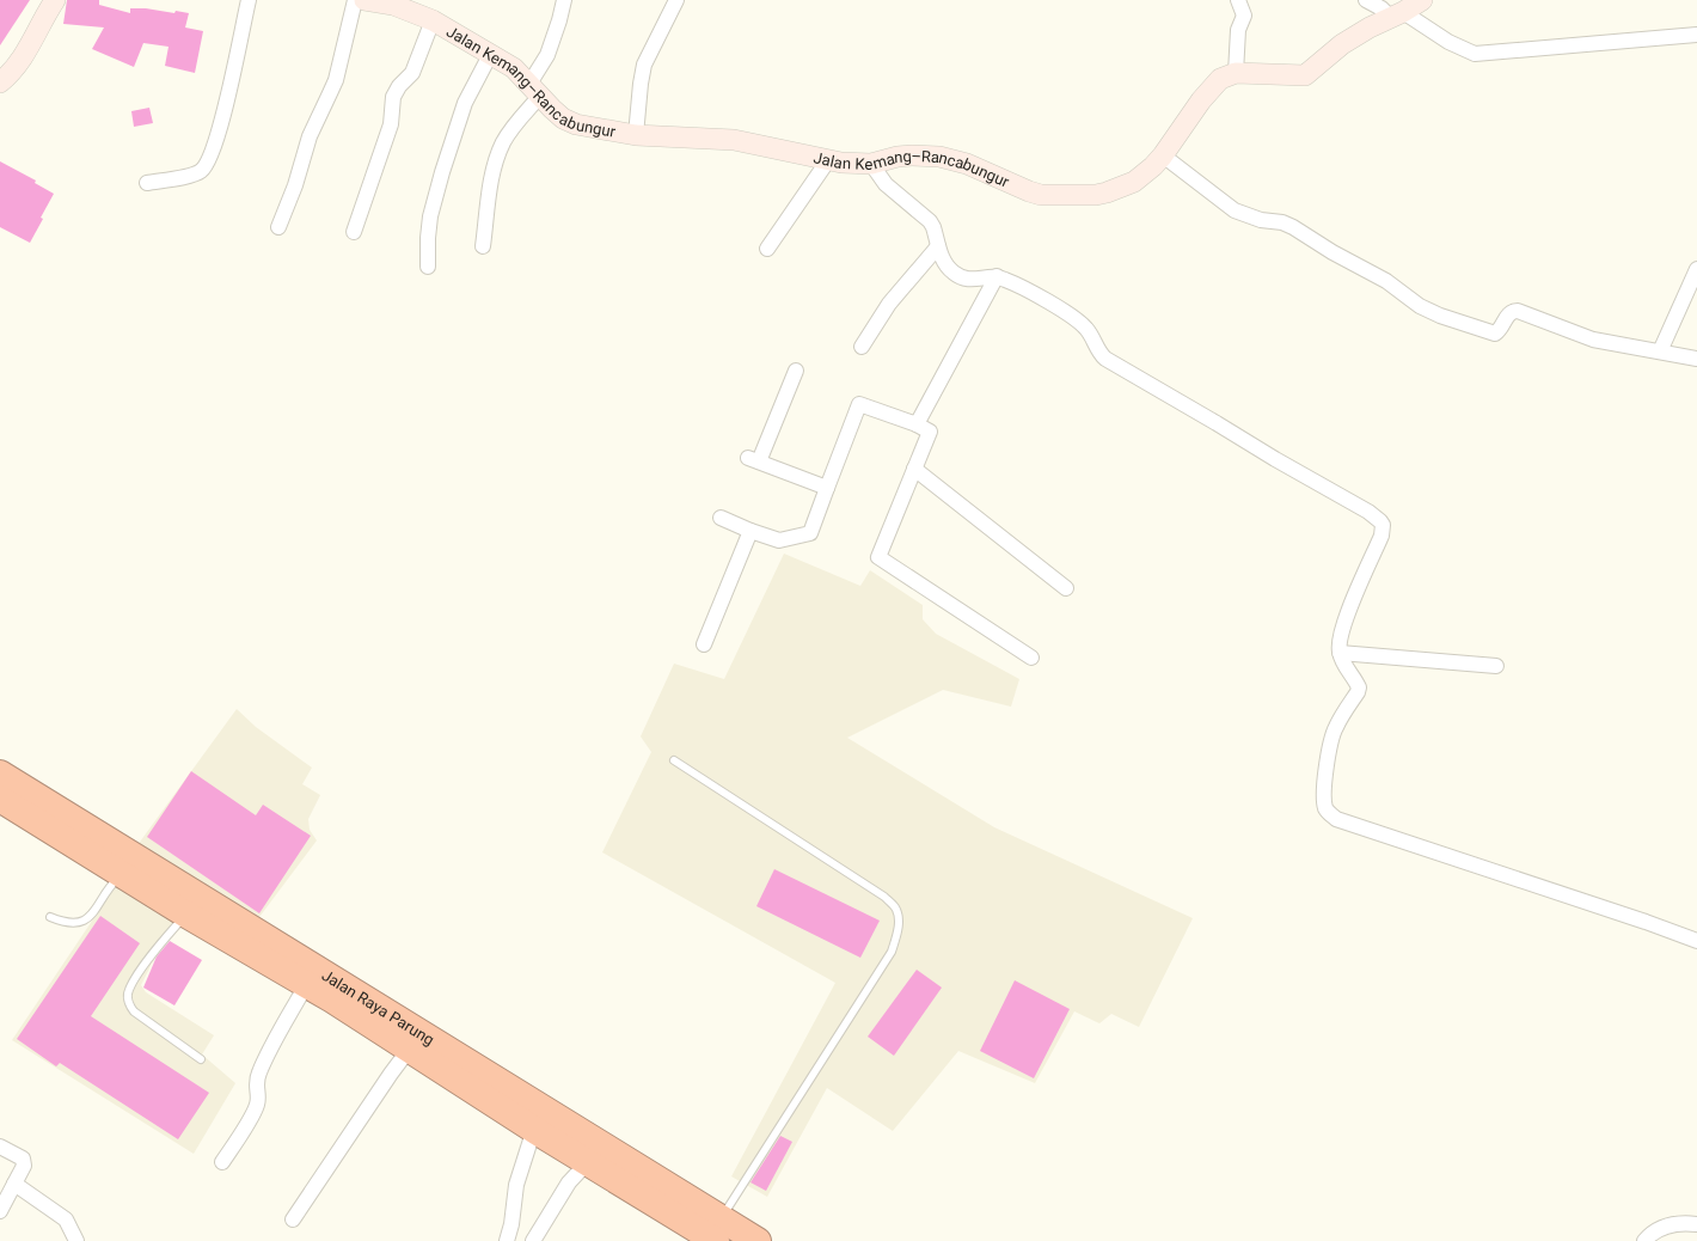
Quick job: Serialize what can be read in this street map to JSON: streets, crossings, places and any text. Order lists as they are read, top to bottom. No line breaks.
{"streets":{"highway":["Jalan Raya Parung"],"street":["Jalan Kemang–Rancabungur"]}}
